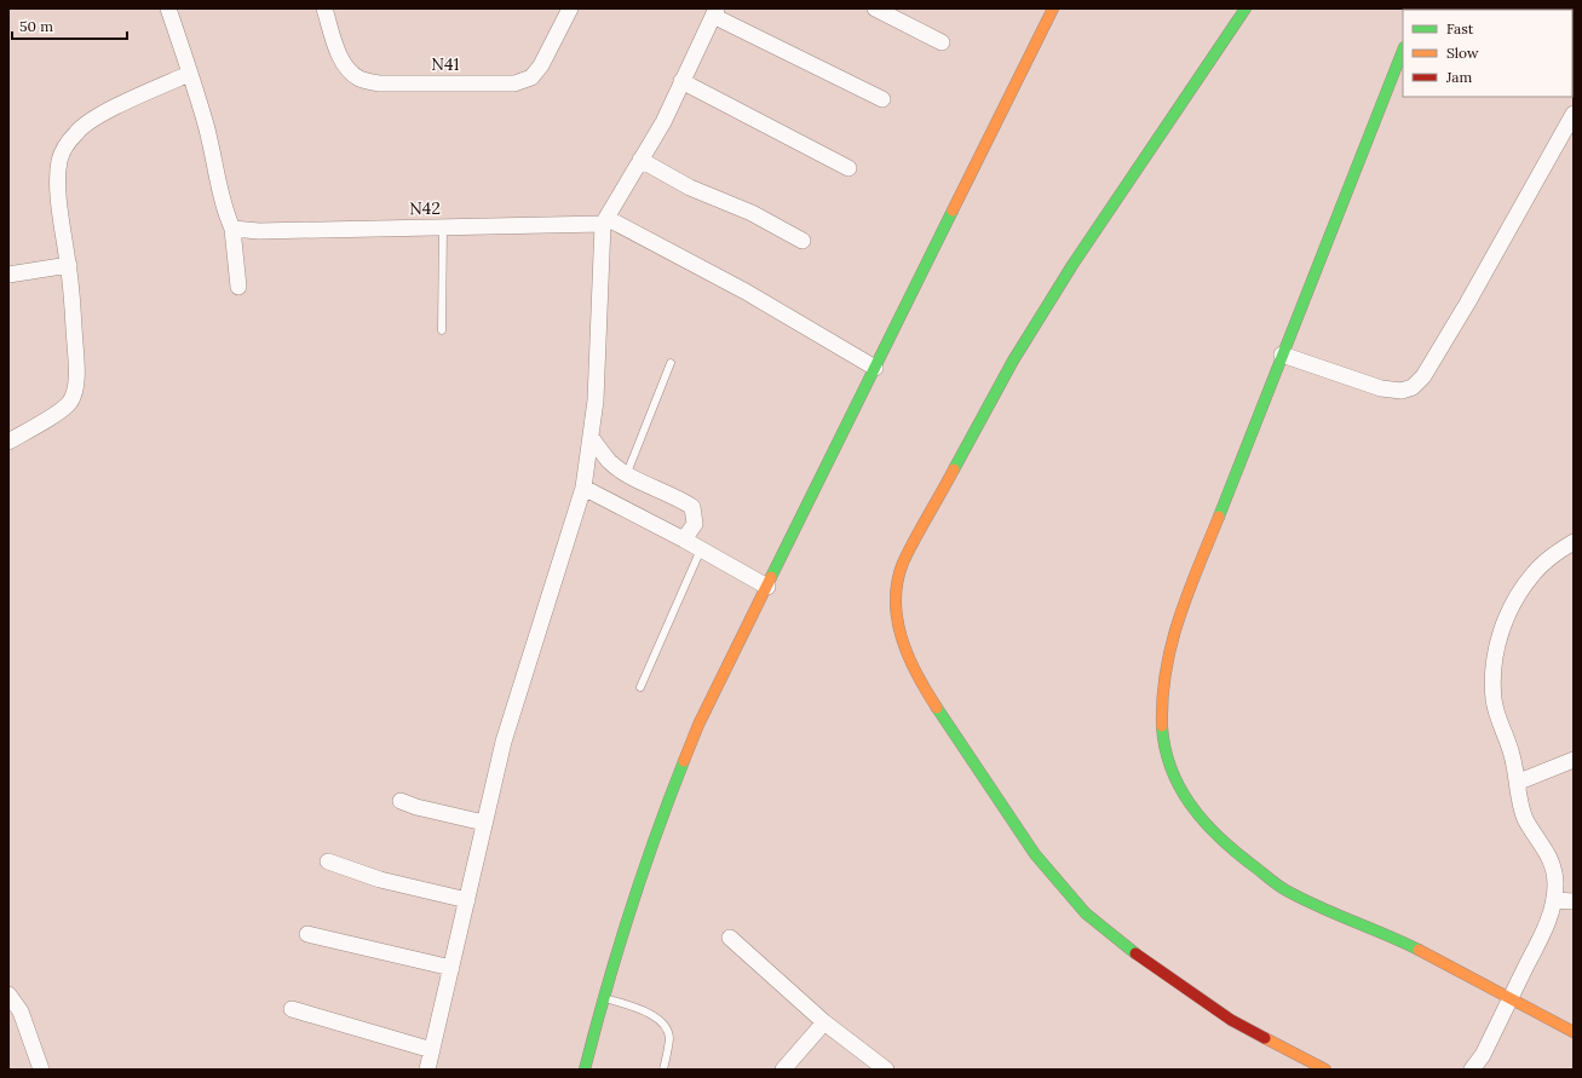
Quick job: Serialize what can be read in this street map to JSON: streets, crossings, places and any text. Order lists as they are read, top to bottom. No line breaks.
{"streets":{"street":["N41","N42"]},"legend":["Fast","Slow","Jam"],"scale_bar":"50 m"}
